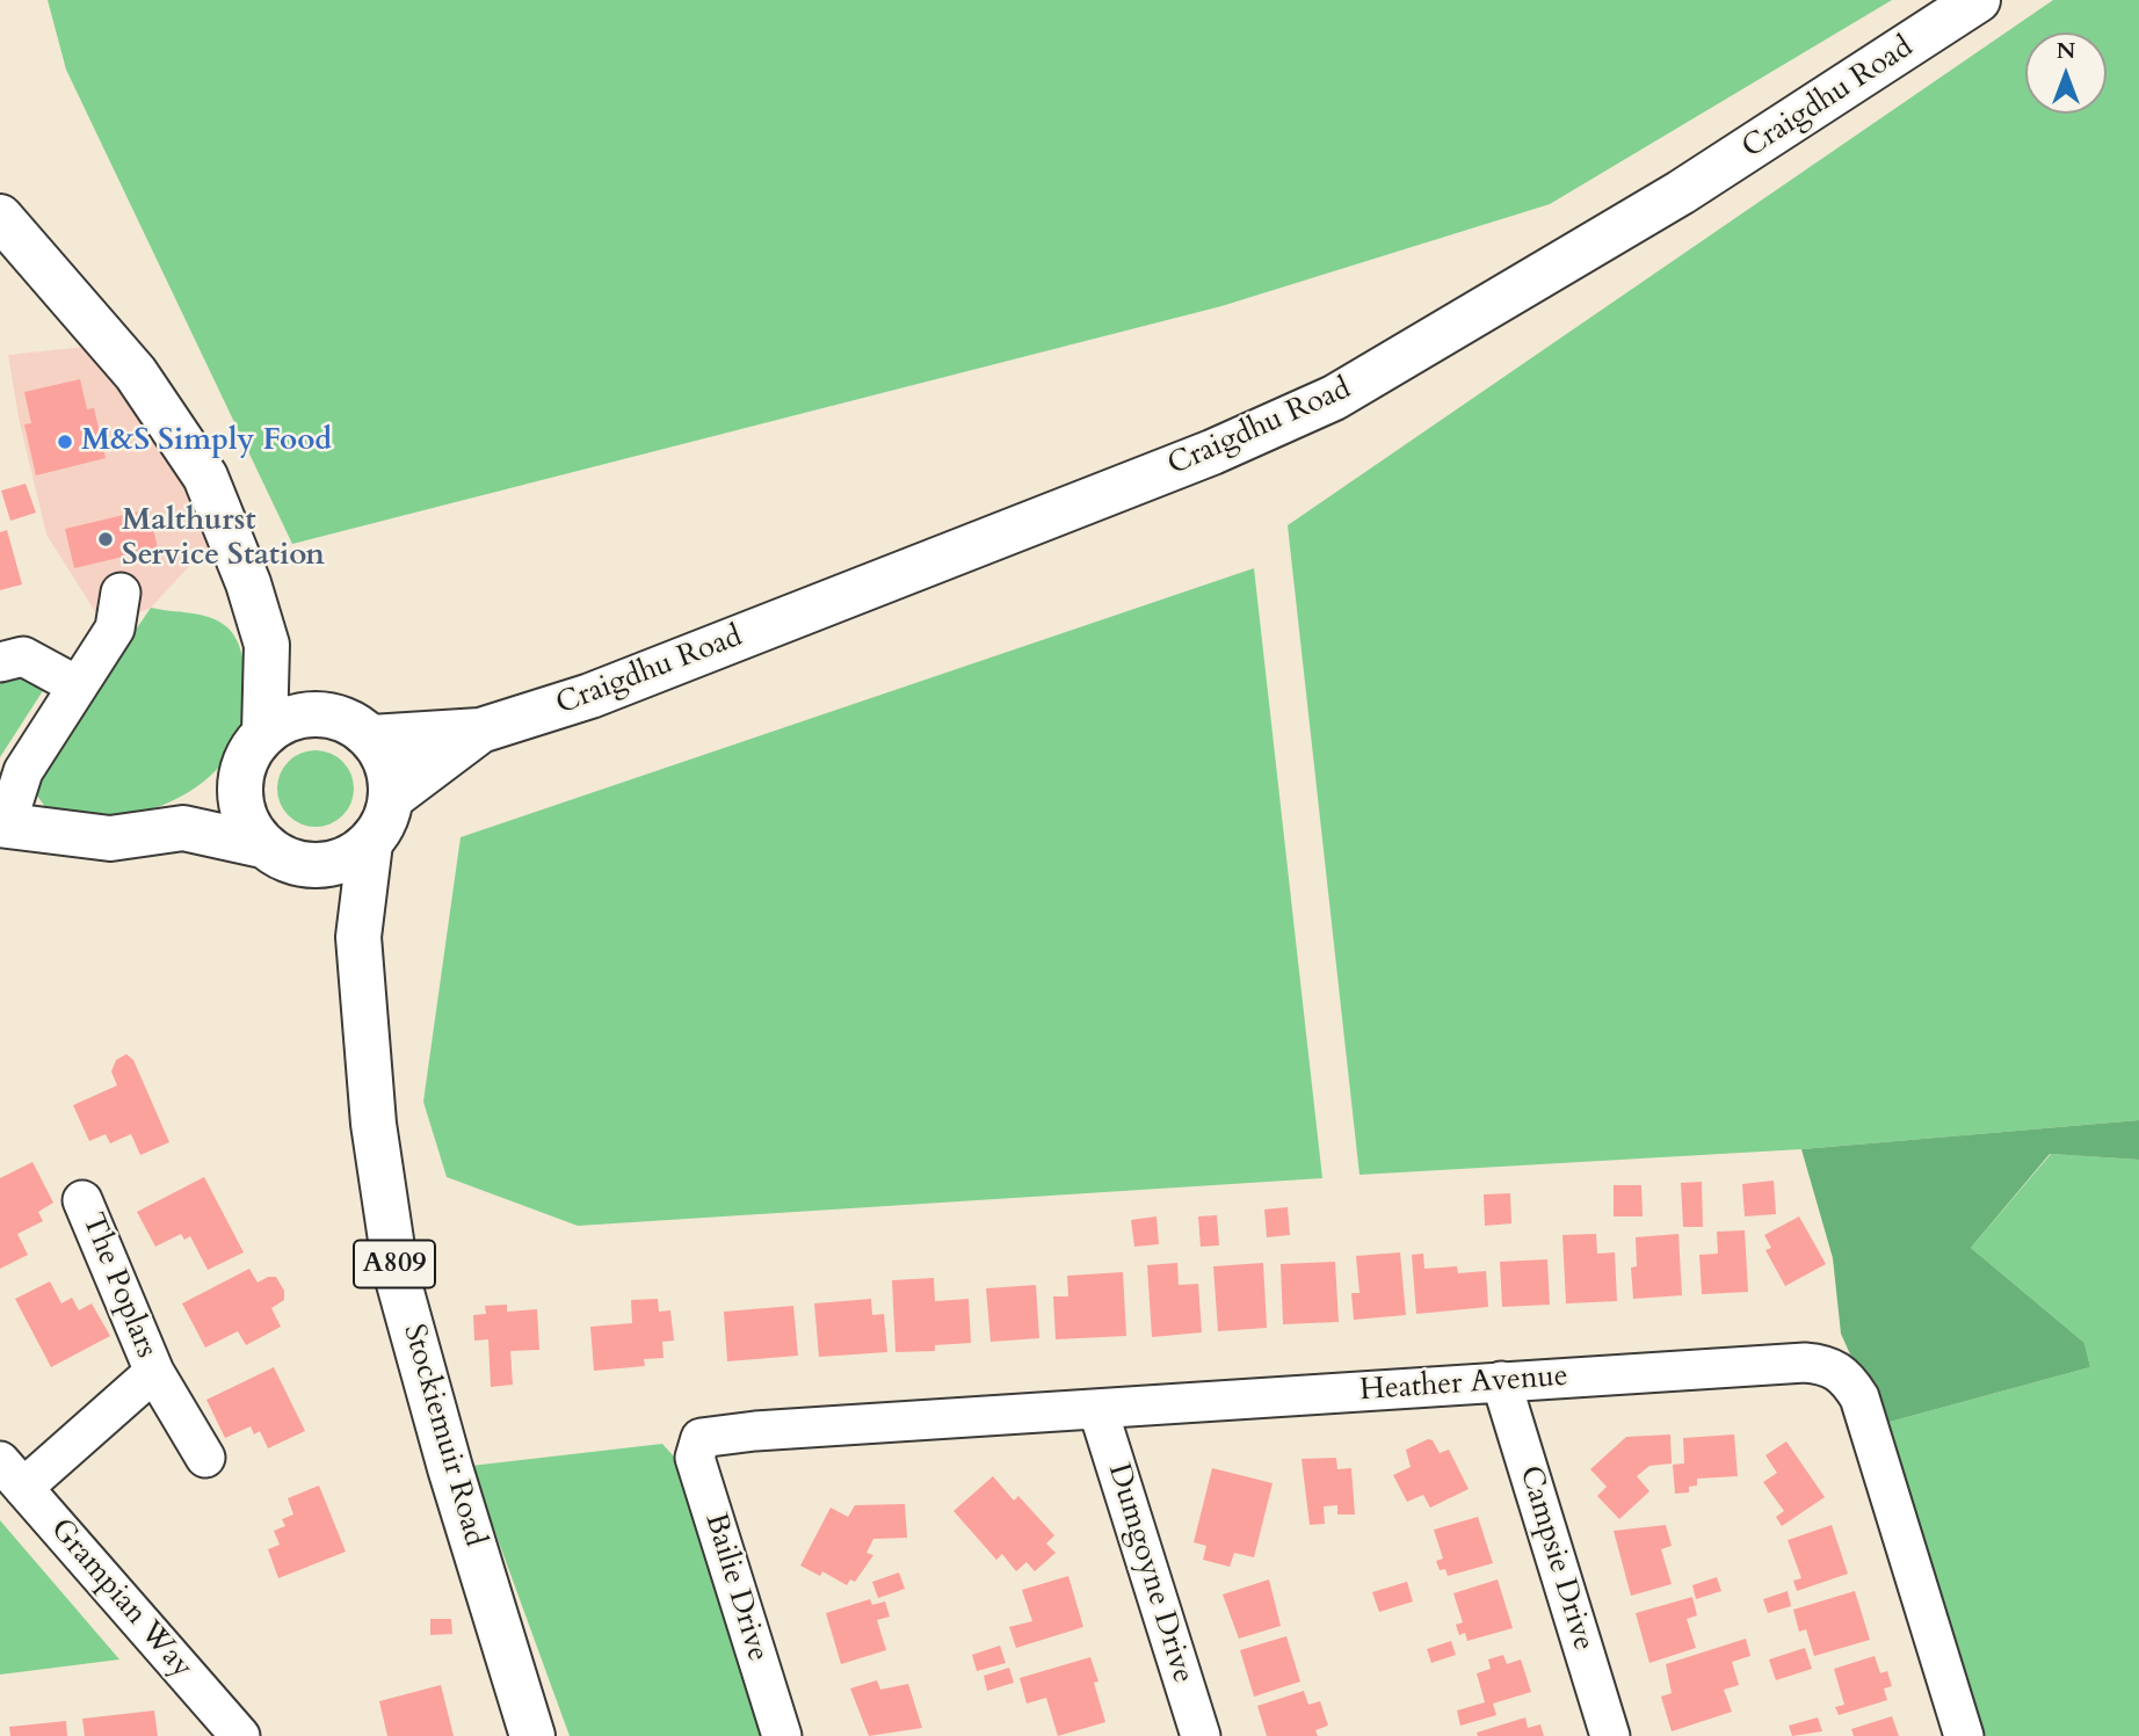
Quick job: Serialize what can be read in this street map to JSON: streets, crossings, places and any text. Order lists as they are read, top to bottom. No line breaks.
{"streets":{"main road":["Craigdhu Road","A809","Stockiemuir Road"],"street":["The Poplars","Heather Avenue","Campsie Drive","Dumgoyne Drive","Bailie Drive","Grampian Way"]},"crossings":[["Craigdhu Road","Stockiemuir Road"],["The Poplars","Grampian Way"],["Heather Avenue","Campsie Drive"],["Heather Avenue","Dumgoyne Drive"],["Heather Avenue","Bailie Drive"]],"places":["M&S Simply Food","Malthurst Service Station"],"north":"top"}
